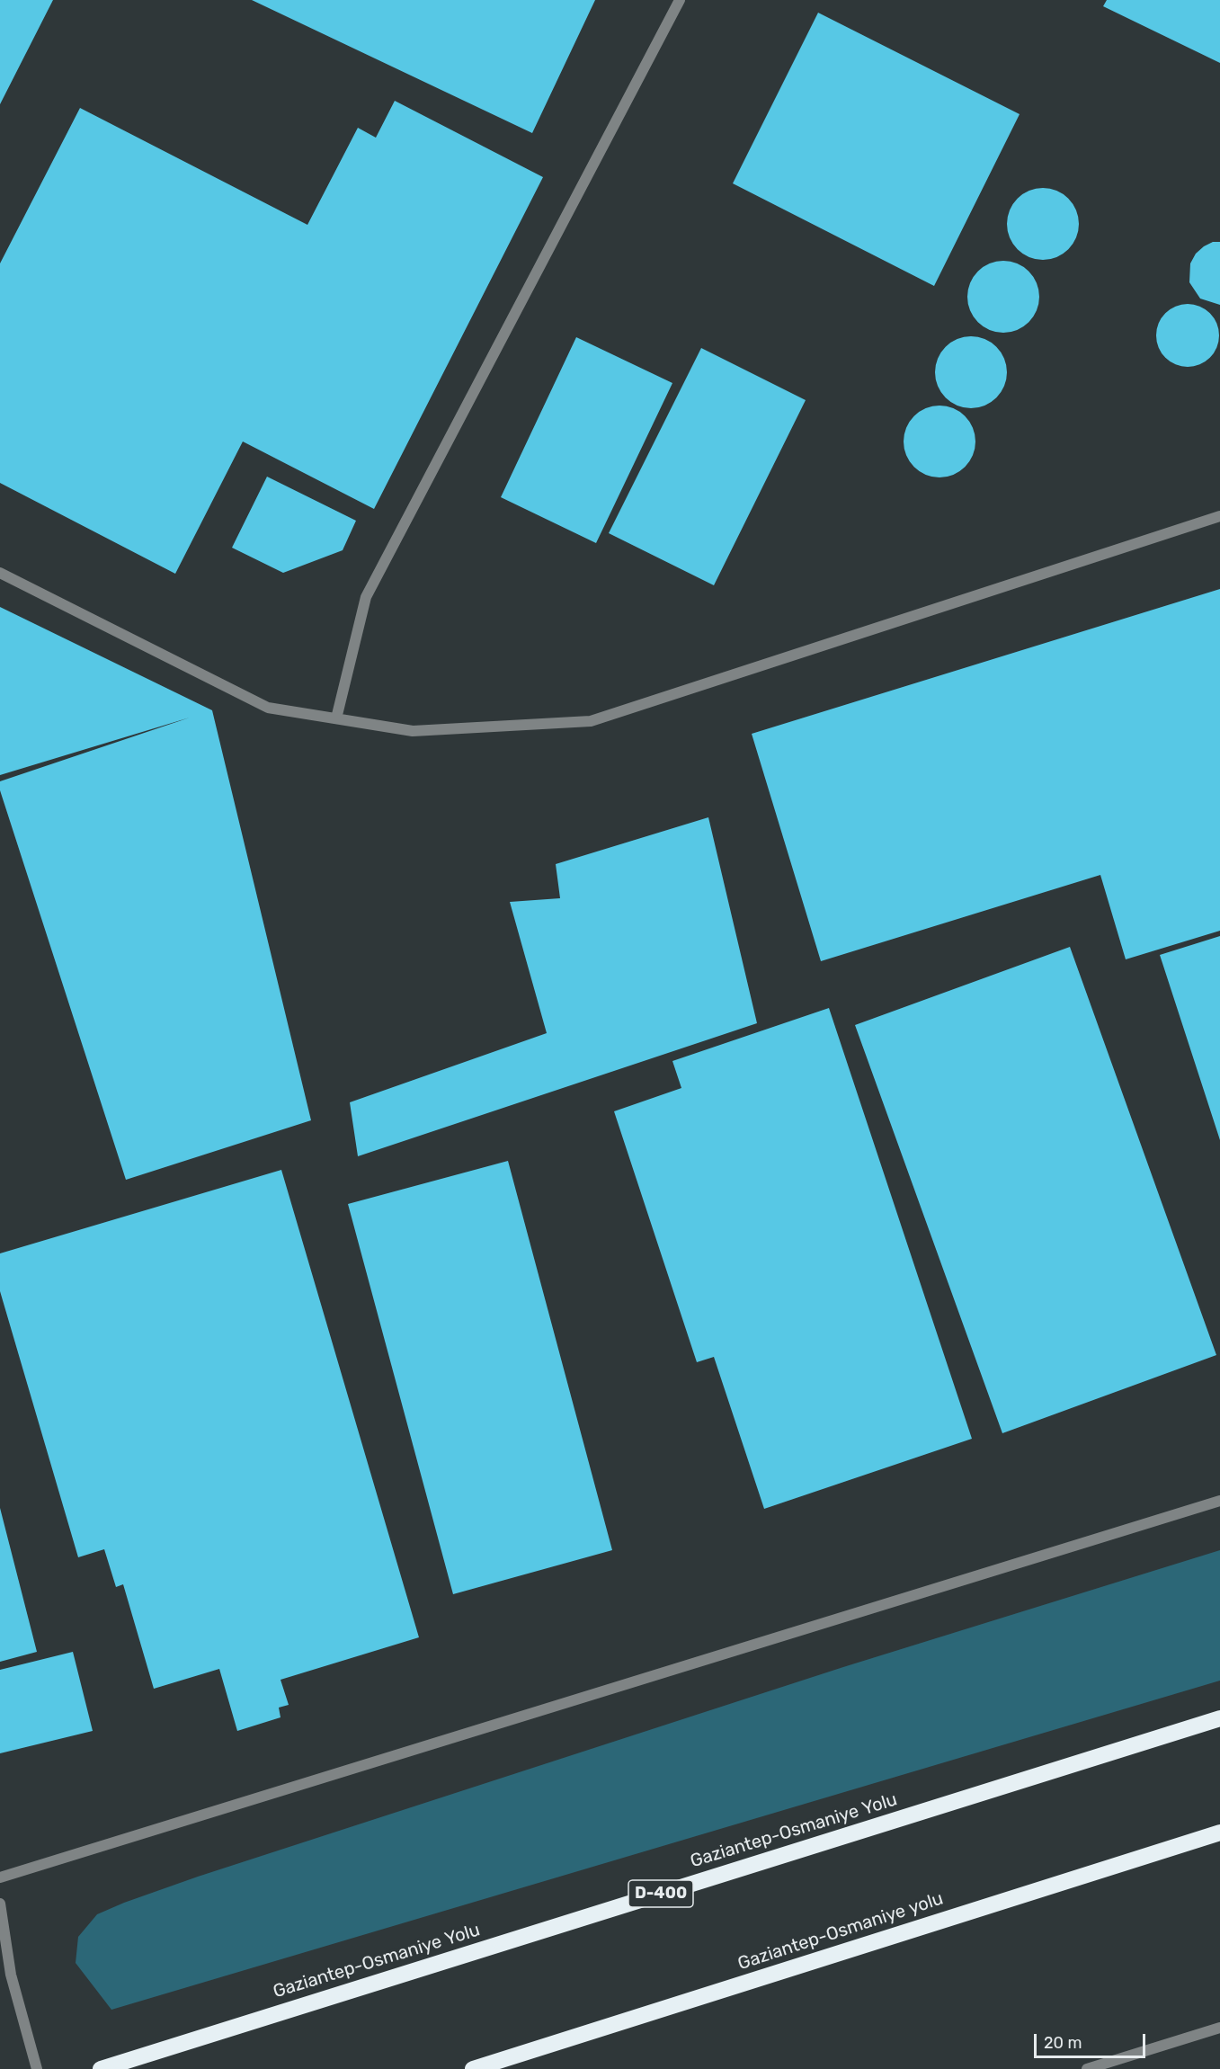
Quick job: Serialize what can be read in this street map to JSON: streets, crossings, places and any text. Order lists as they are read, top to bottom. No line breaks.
{"streets":{"highway":["Gaziantep-Osmaniye Yolu","D-400","Gaziantep-Osmaniye yolu"]},"scale_bar":"20 m"}
